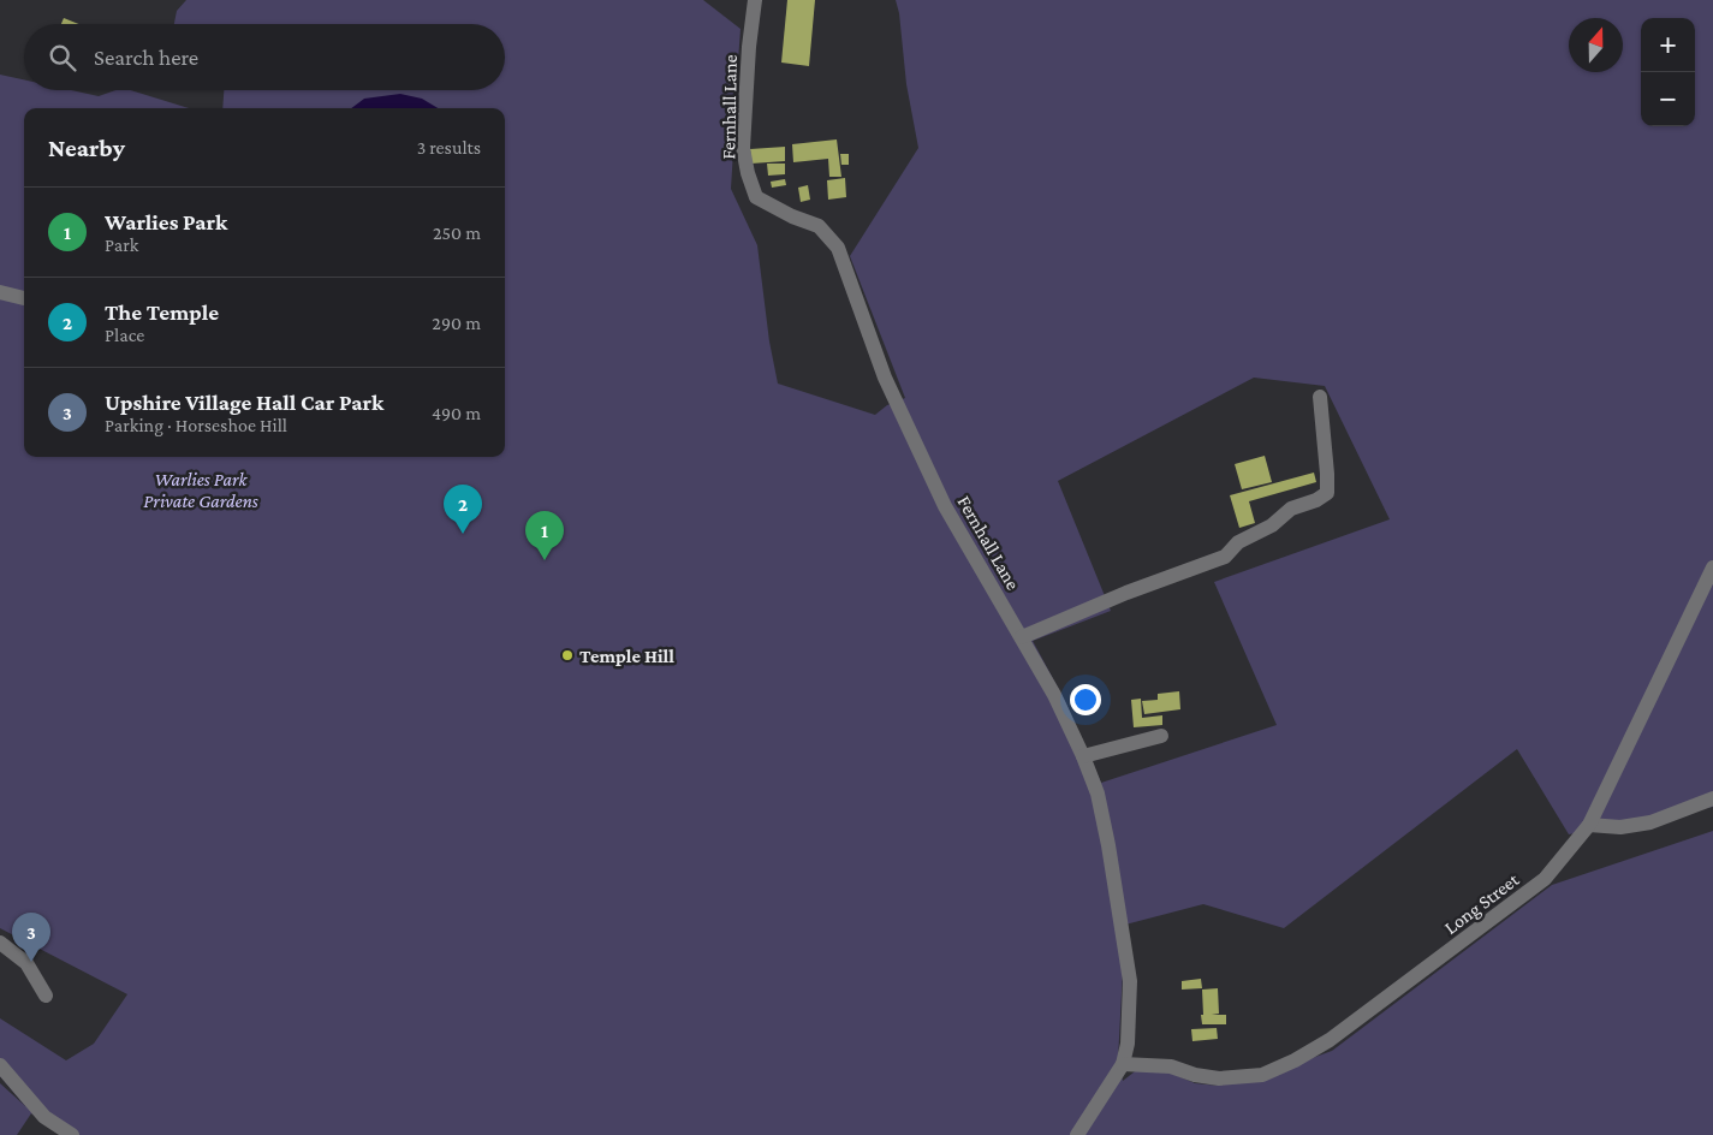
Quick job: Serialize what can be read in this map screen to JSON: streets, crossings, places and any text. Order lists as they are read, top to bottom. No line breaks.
{"streets":{"street":["Fernhall Lane","Long Street"]},"crossings":[["Fernhall Lane","Long Street"]],"parks":["Warlies Park Private Gardens"],"places":["Temple Hill"],"north":"top","page":{"map_buttons":["+","−"],"search":"Search here","heading":["Nearby","3 results"],"list":[{"mark":"1","name":"Warlies Park","note":"Park","value":"250 m"},{"mark":"2","name":"The Temple","note":"Place","value":"290 m"},{"mark":"3","name":"Upshire Village Hall Car Park","note":"Parking · Horseshoe Hill","value":"490 m"}],"pins":["2","1","3"]}}
